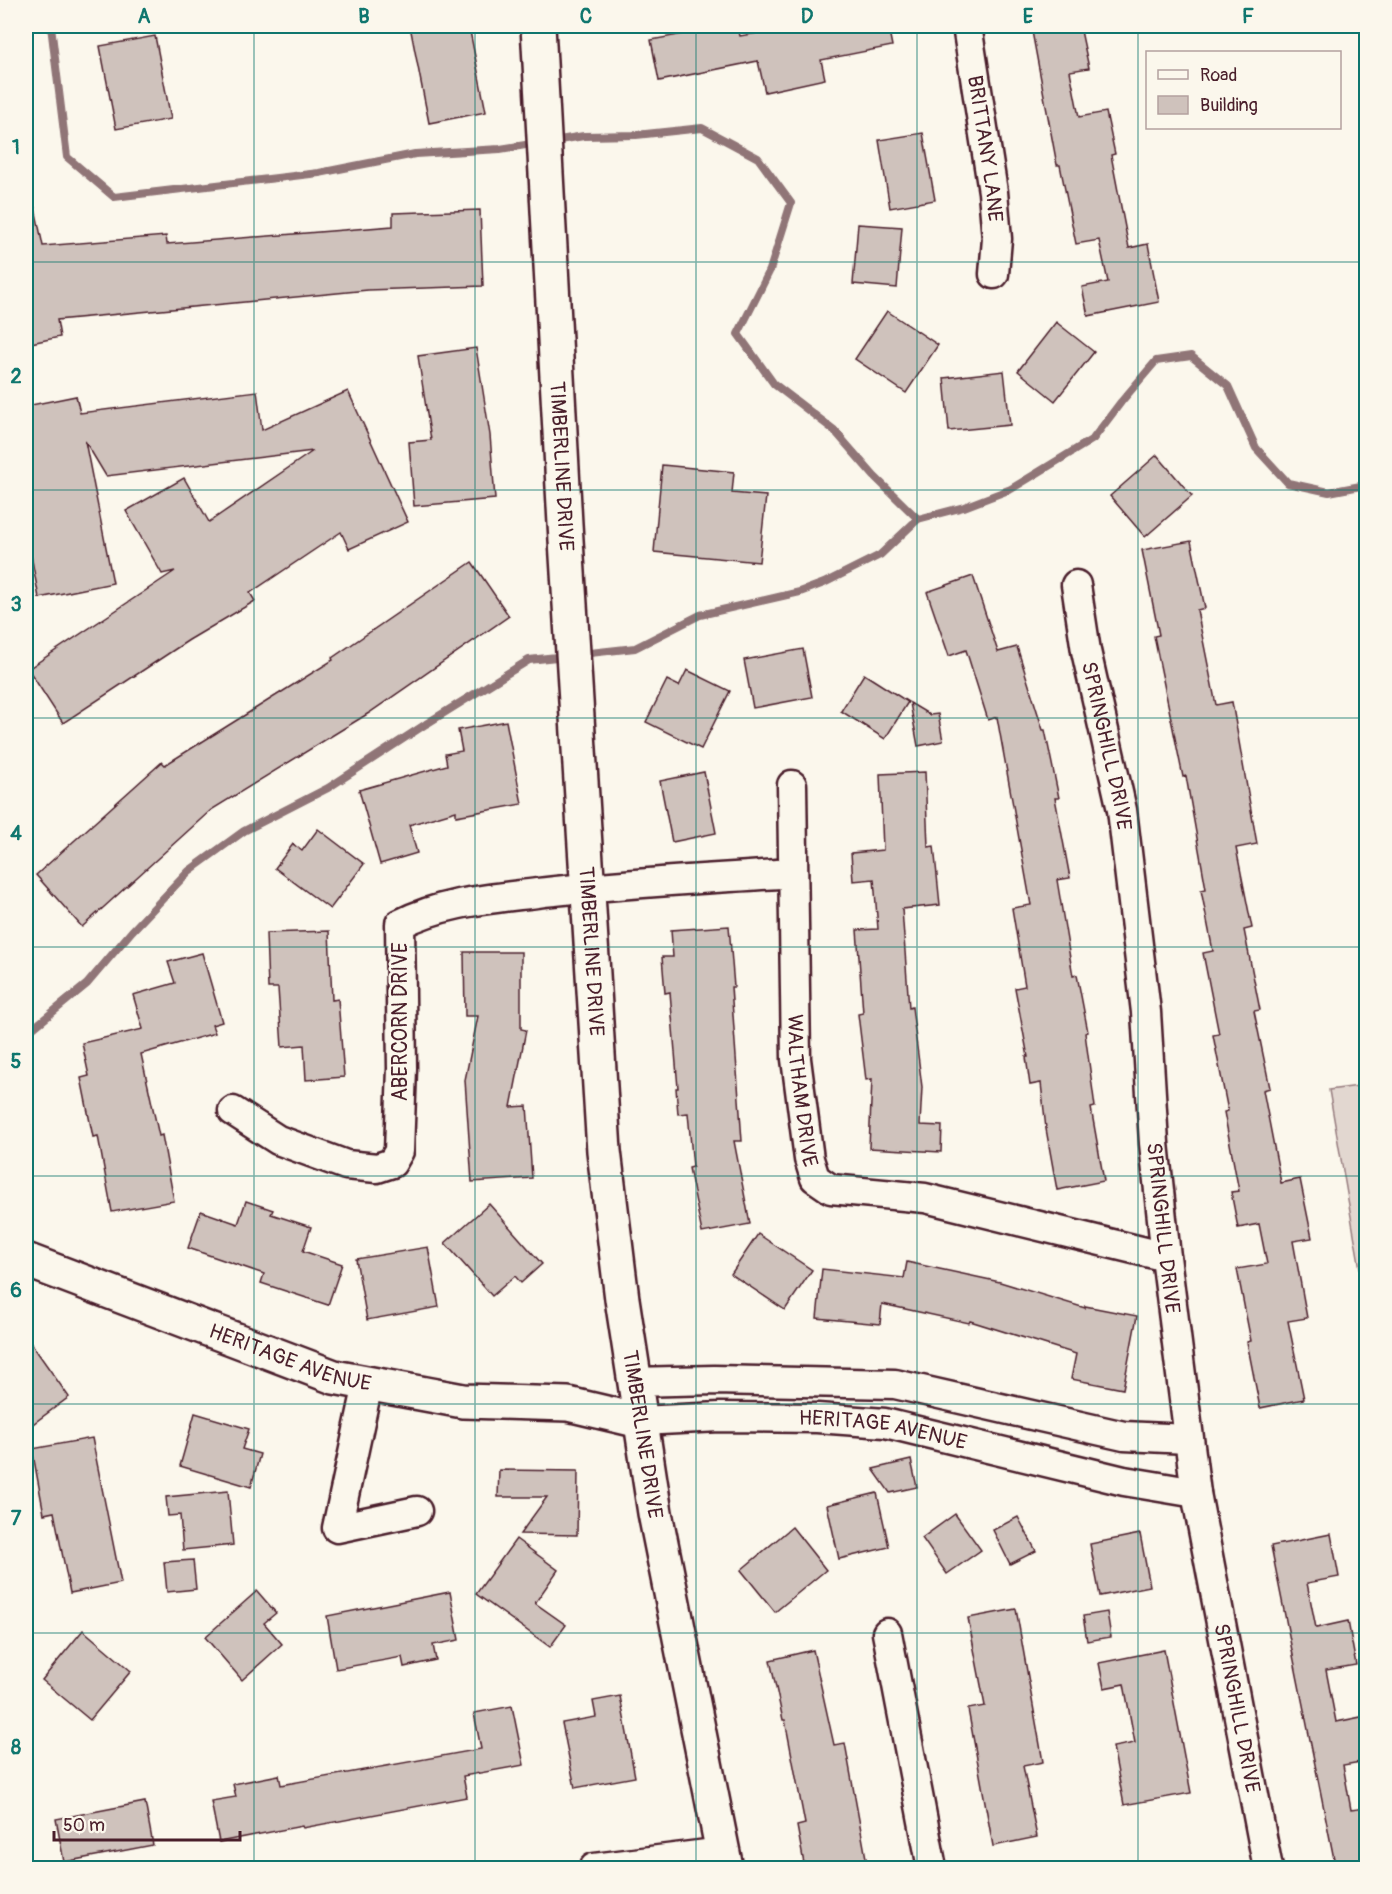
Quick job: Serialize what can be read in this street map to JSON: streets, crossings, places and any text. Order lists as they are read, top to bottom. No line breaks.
{"streets":{"street":["BRITTANY LANE","TIMBERLINE DRIVE","SPRINGHILL DRIVE","ABERCORN DRIVE","WALTHAM DRIVE","HERITAGE AVENUE"]},"crossings":[["TIMBERLINE DRIVE","ABERCORN DRIVE"],["TIMBERLINE DRIVE","HERITAGE AVENUE"],["SPRINGHILL DRIVE","WALTHAM DRIVE"],["SPRINGHILL DRIVE","HERITAGE AVENUE"],["ABERCORN DRIVE","WALTHAM DRIVE"]],"legend":["Road","Building"],"scale_bar":"50 m","grid":{"columns":["A","B","C","D","E","F"],"rows":["1","2","3","4","5","6","7","8"]}}
